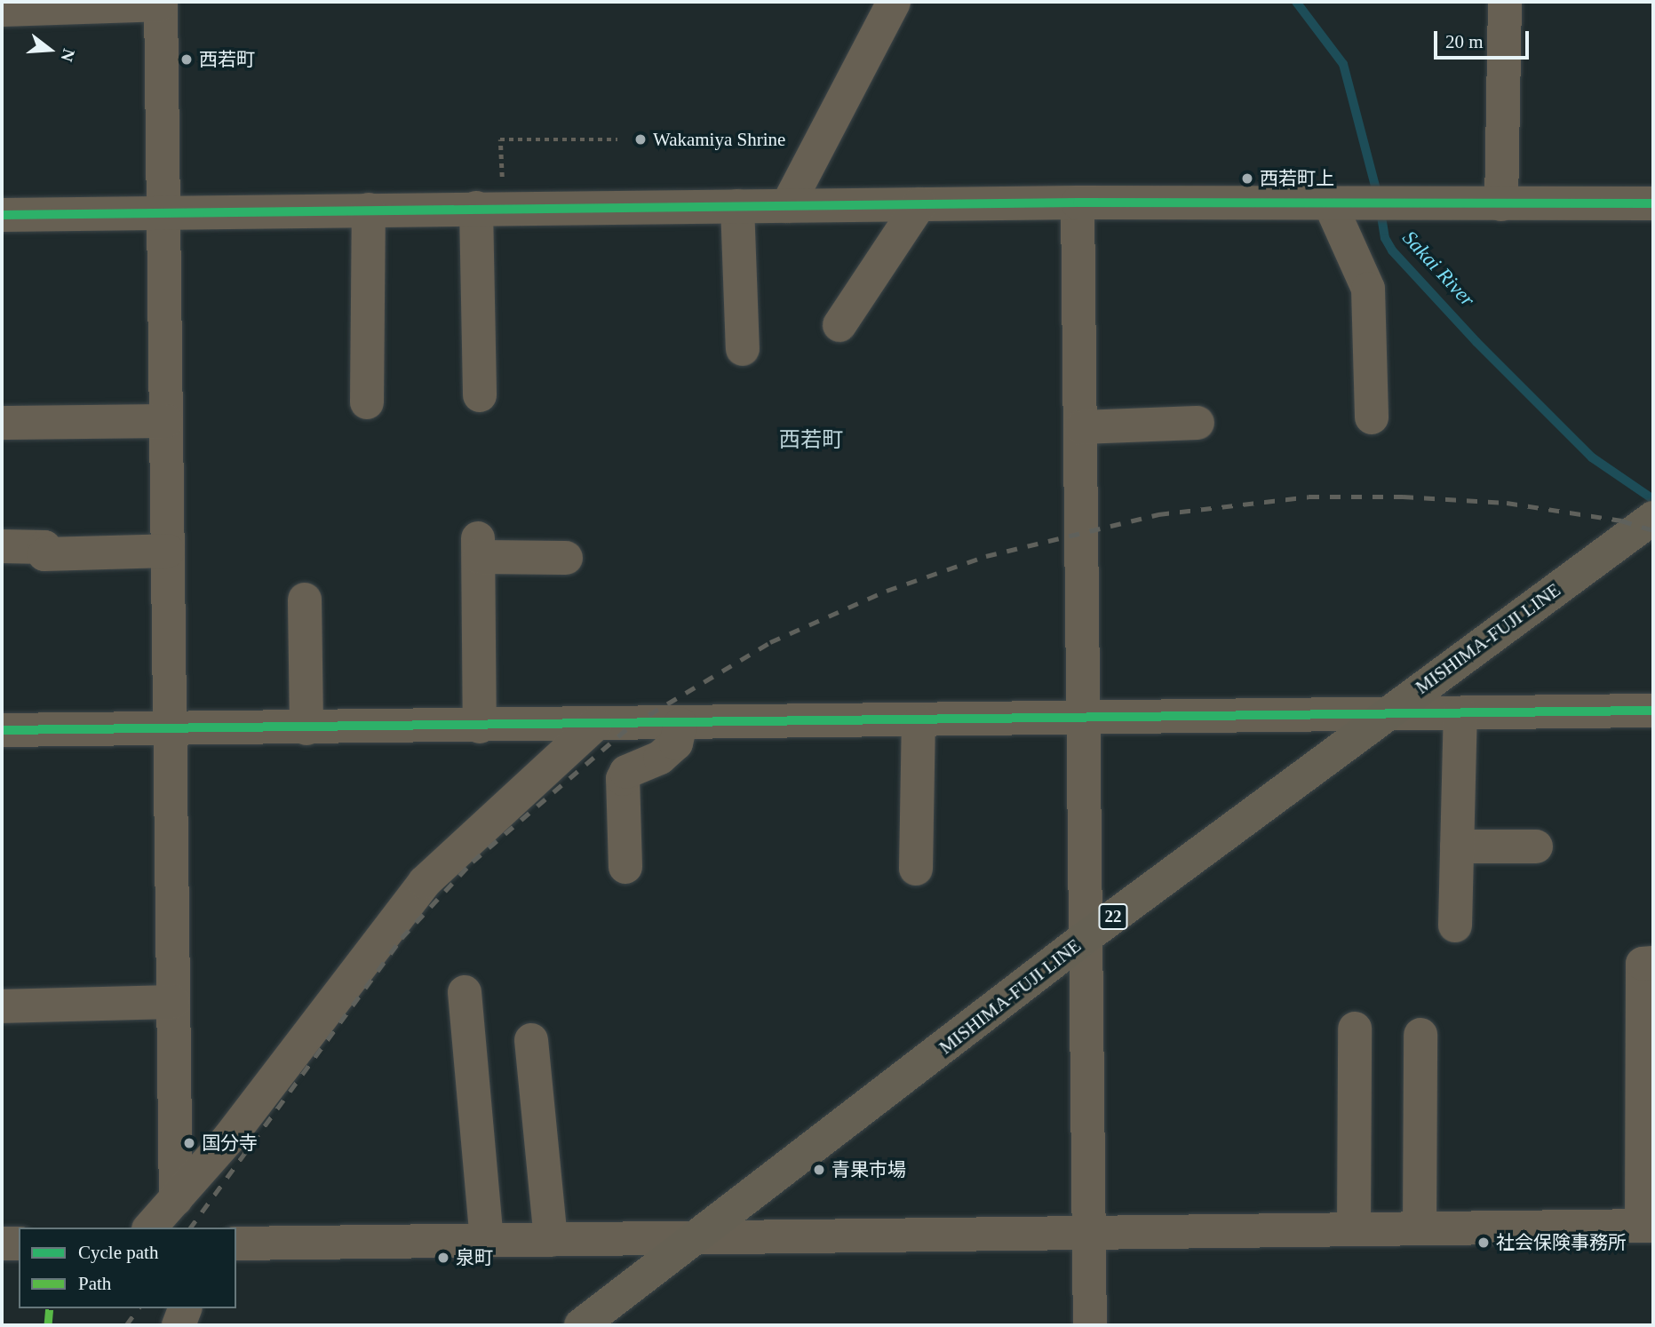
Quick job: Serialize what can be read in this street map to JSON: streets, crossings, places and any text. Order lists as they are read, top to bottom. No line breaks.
{"streets":{"main road":["MISHIMA-FUJI LINE","22"]},"districts":["西若町"],"water":["Sakai River"],"places":["西若町","Wakamiya Shrine","西若町上","国分寺","青果市場","社会保険事務所","泉町"],"legend":["Cycle path","Path"],"scale_bar":"20 m","north":"right"}
